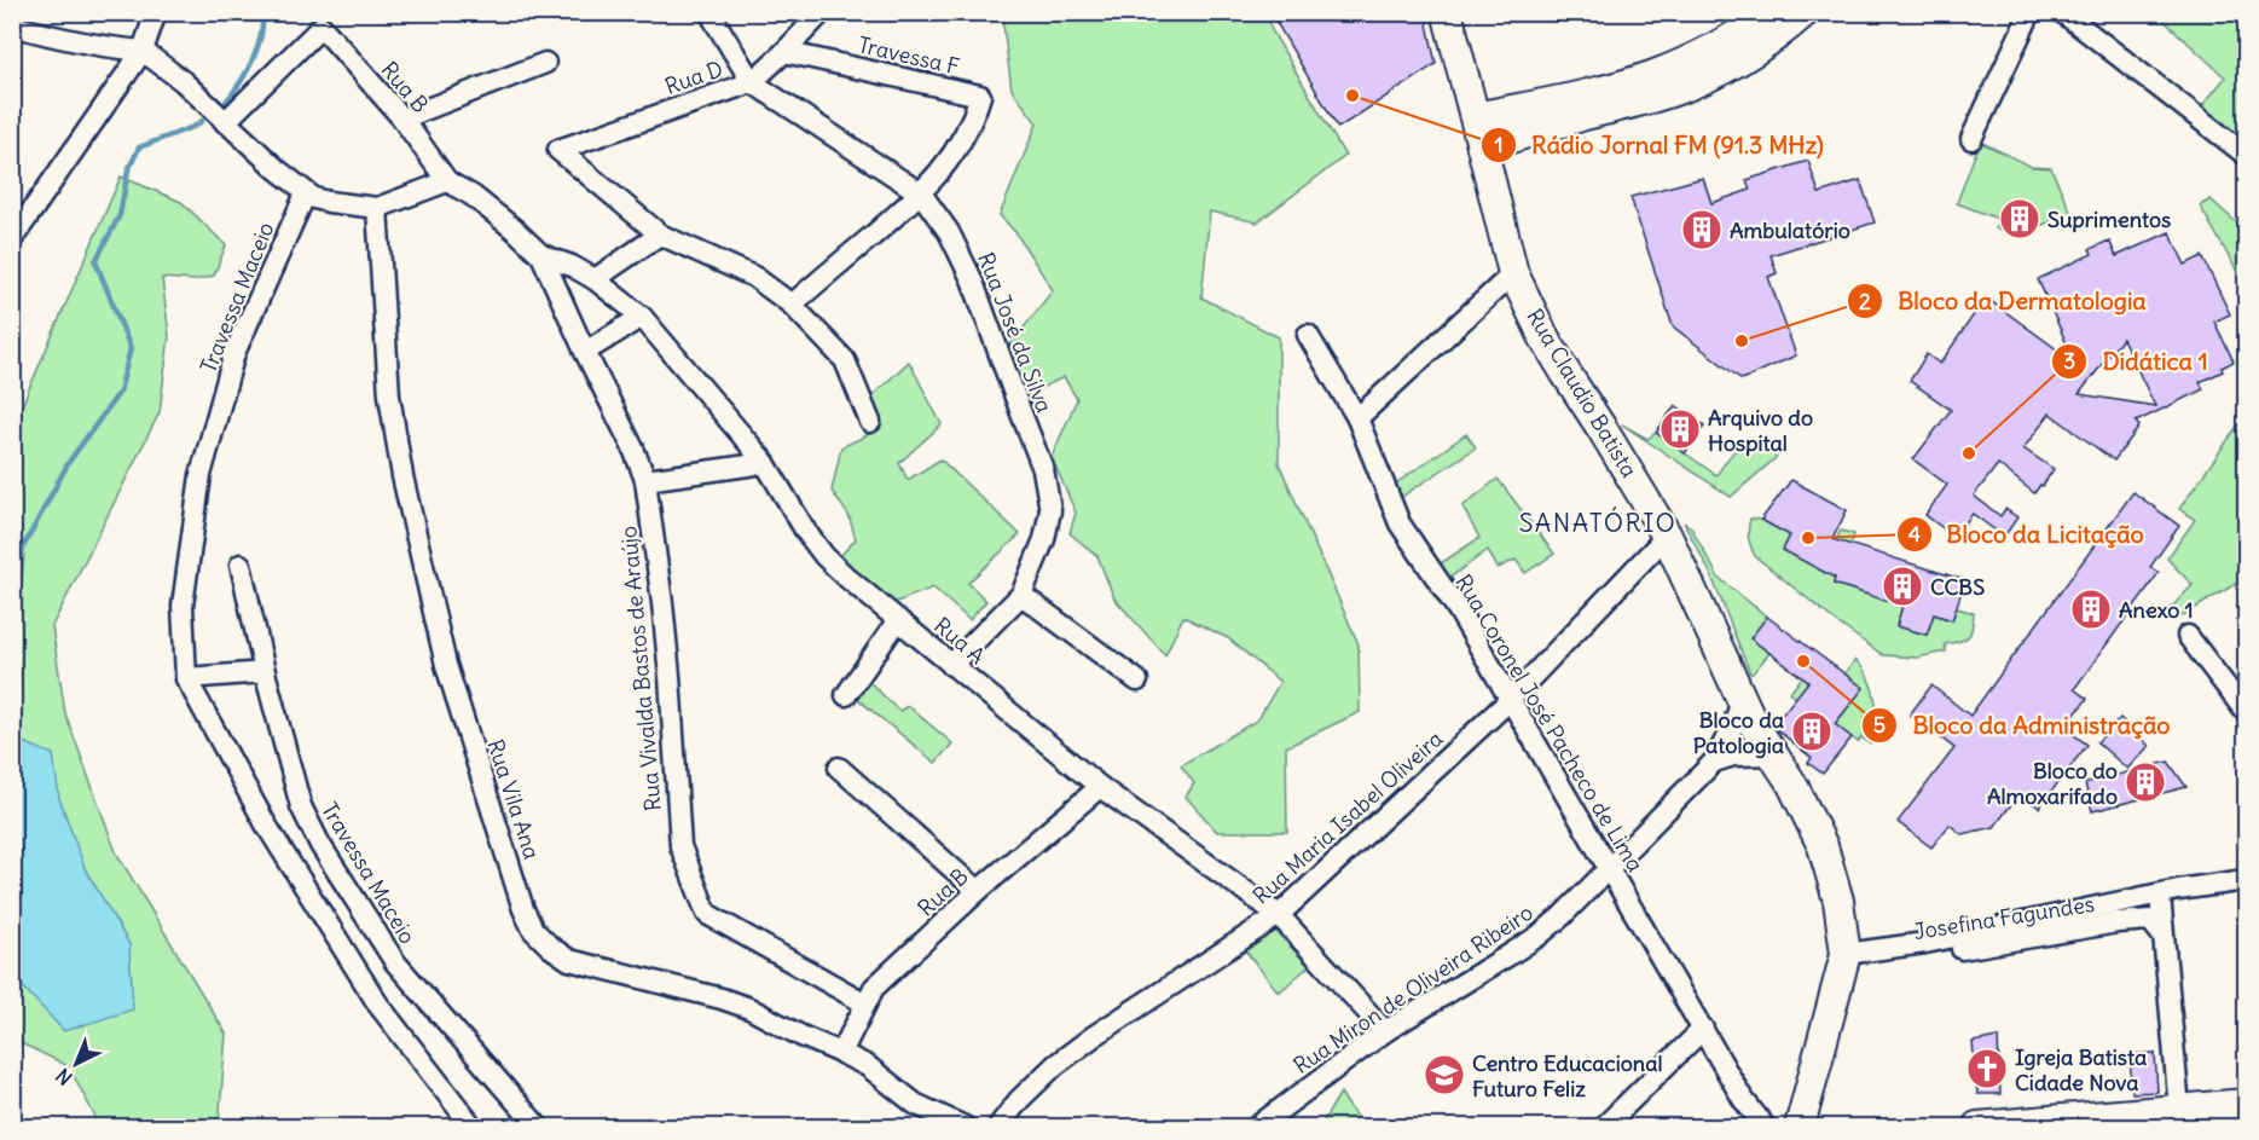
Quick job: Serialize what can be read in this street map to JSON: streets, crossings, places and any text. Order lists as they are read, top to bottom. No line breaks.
{"streets":{"main road":["Rua Claudio Batista"],"street":["Travessa F","Rua D","Rua B","Travessa Maceio","Rua José da Silva","Rua A","Rua Vivalda Bastos de Araújo","Rua Coronel José Pacheco de Lima","Rua Vila Ana","Rua Maria Isabel Oliveira","Josefina Fagundes","Rua Miron de Oliveira Ribeiro"]},"crossings":[["Travessa F","Rua D"],["Travessa F","Rua José da Silva"],["Rua D","Rua José da Silva"],["Rua B","Rua A"],["Rua B","Rua Vivalda Bastos de Araújo"],["Rua B","Rua Vila Ana"],["Rua José da Silva","Rua A"],["Rua Claudio Batista","Rua Maria Isabel Oliveira"],["Rua Claudio Batista","Josefina Fagundes"],["Rua Claudio Batista","Rua Miron de Oliveira Ribeiro"],["Rua A","Rua Vivalda Bastos de Araújo"],["Rua A","Rua Maria Isabel Oliveira"],["Rua A","Rua Miron de Oliveira Ribeiro"],["Rua Coronel José Pacheco de Lima","Rua Maria Isabel Oliveira"],["Rua Coronel José Pacheco de Lima","Rua Miron de Oliveira Ribeiro"]],"districts":["SANATÓRIO"],"places":{"other":["Rádio Jornal FM (91.3 MHz)","Bloco da Dermatologia","Didática 1","Bloco da Licitação","Bloco da Administração"],"building":["Suprimentos","Ambulatório","Arquivo do Hospital","CCBS","Anexo 1","Bloco da Patologia","Bloco do Almoxarifado"],"church":["Igreja Batista Cidade Nova"],"school or university":["Centro Educacional Futuro Feliz"]},"north":"bottom left"}
